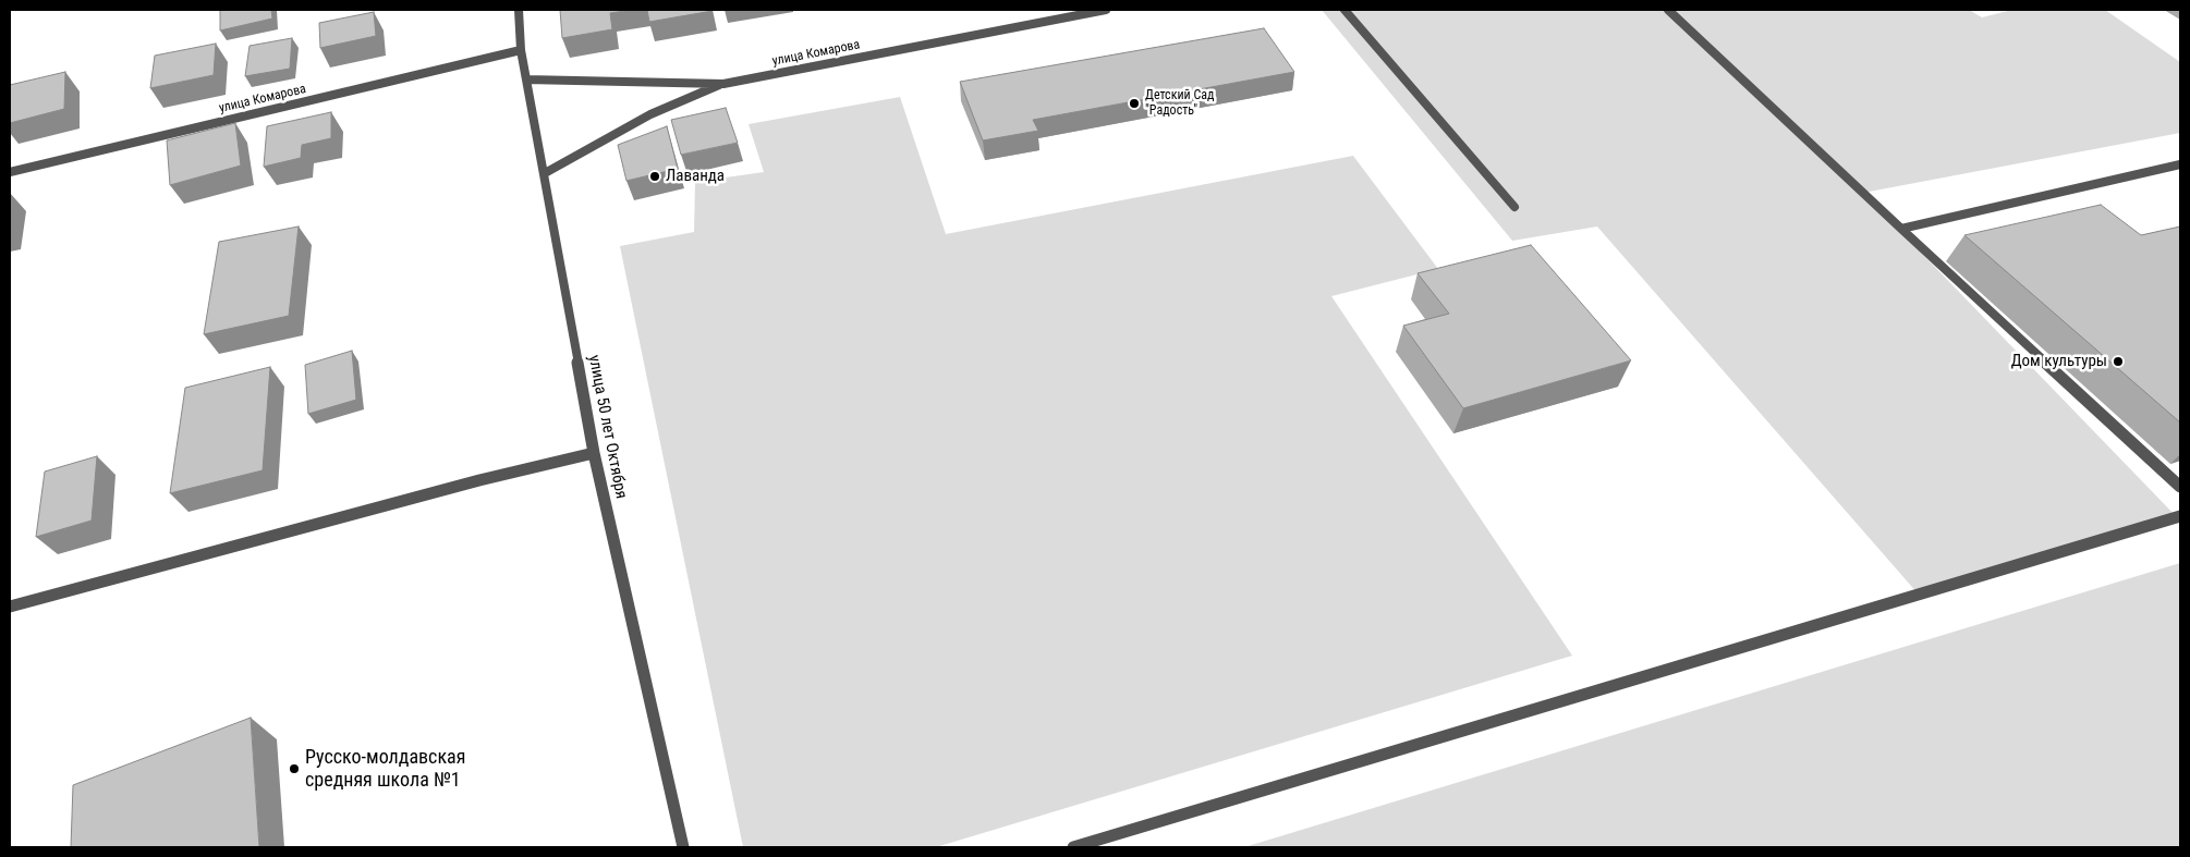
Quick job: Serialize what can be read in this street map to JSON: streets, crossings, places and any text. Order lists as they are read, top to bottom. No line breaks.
{"streets":{"street":["улица Комарова","улица 50 лет Октября"]},"crossings":[["улица Комарова","улица 50 лет Октября"]],"places":["Детский Сад \"Радость\"","Лаванда","Дом культуры","Русско-молдавская средняя школа №1"]}
